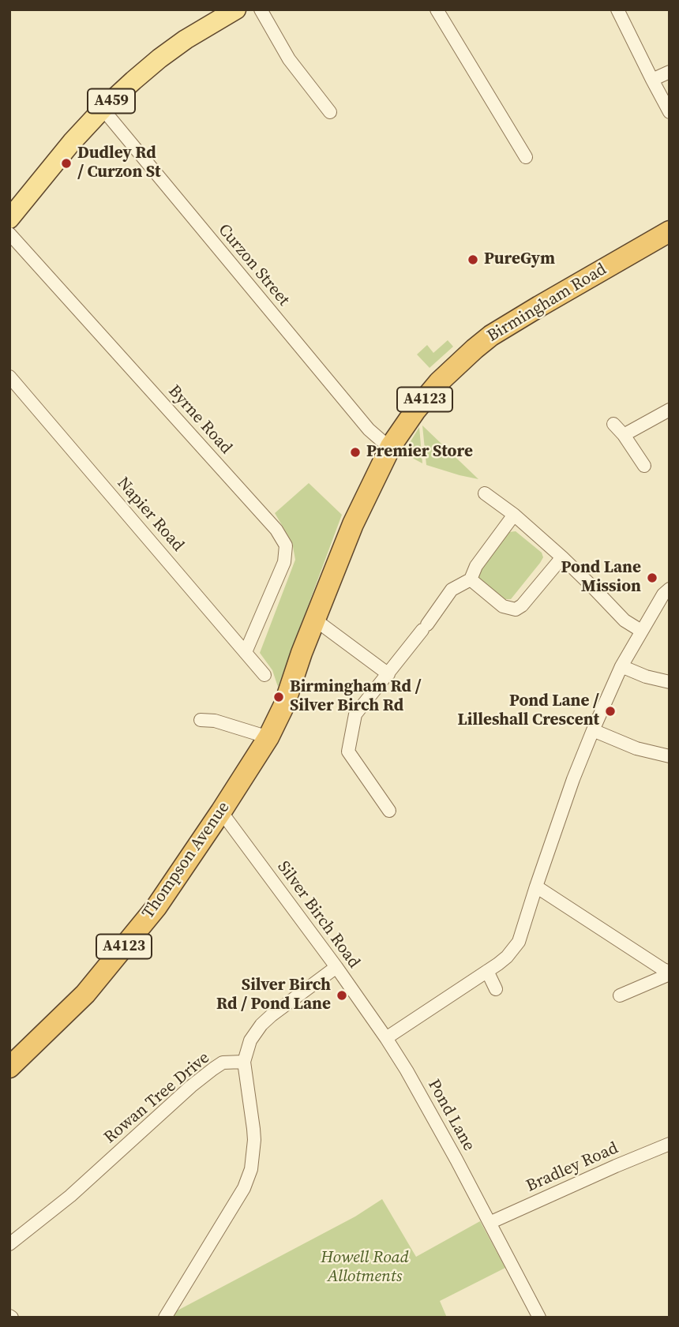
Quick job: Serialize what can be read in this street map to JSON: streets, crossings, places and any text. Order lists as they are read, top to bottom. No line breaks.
{"streets":{"highway":["Birmingham Road","A4123","Thompson Avenue"],"main road":["A459"],"street":["Curzon Street","Byrne Road","Napier Road","Silver Birch Road","Rowan Tree Drive","Pond Lane","Bradley Road"]},"crossings":[["A459","Curzon Street"],["Birmingham Road","Thompson Avenue"],["Byrne Road","Napier Road"],["Thompson Avenue","Silver Birch Road"],["Silver Birch Road","Pond Lane"],["Pond Lane","Bradley Road"]],"parks":["Howell Road Allotments"],"places":["Dudley Rd / Curzon St","PureGym","Premier Store","Pond Lane Mission","Birmingham Rd / Silver Birch Rd","Pond Lane / Lilleshall Crescent","Silver Birch Rd / Pond Lane"]}
